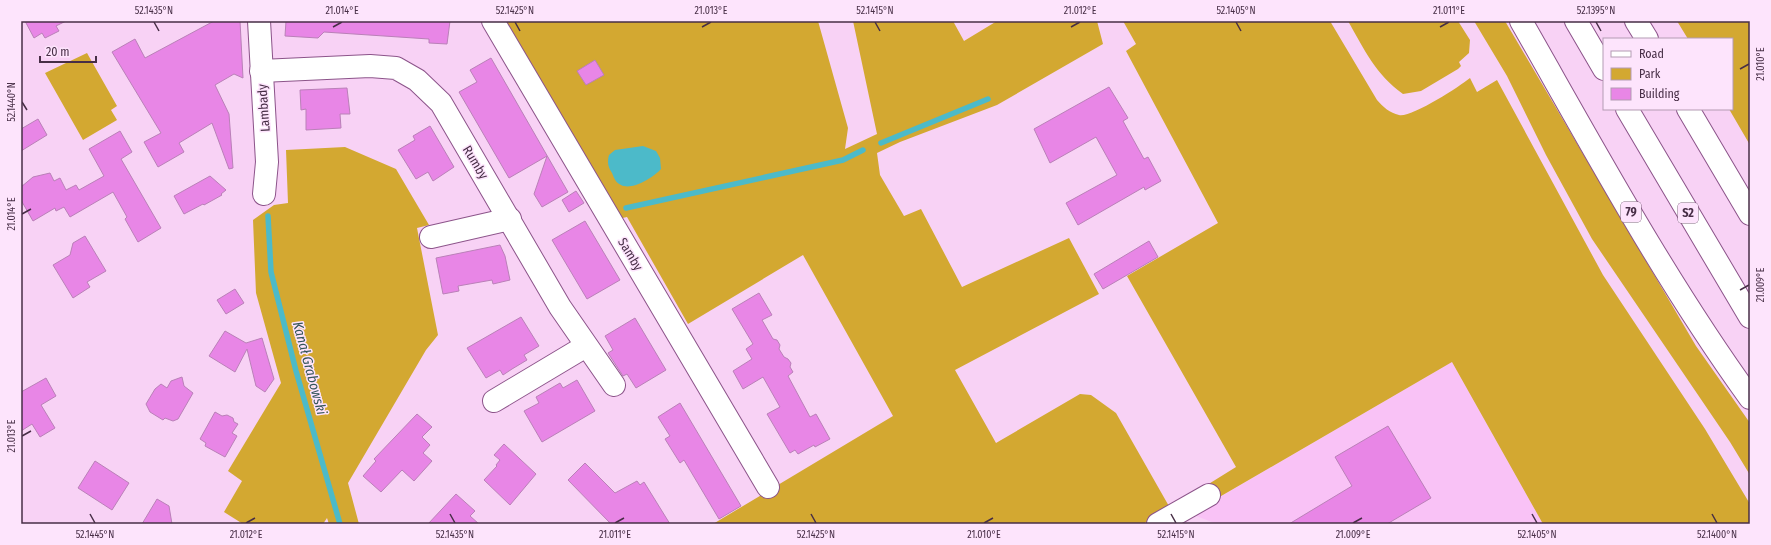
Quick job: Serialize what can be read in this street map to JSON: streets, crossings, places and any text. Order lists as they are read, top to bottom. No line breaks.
{"streets":{"main road":["Lambady","Rumby","79","S2","Samby"]},"crossings":[["Lambady","Rumby"]],"water":["Kanał Grabowski"],"legend":["Road","Park","Building"],"scale_bar":"20 m","coordinates":["52.1435°N","21.014°E","52.1425°N","21.013°E","52.1415°N","21.012°E","52.1405°N","21.011°E","52.1395°N","21.010°E","52.1440°N","21.009°E","52.1445°N","52.1400°N"]}
